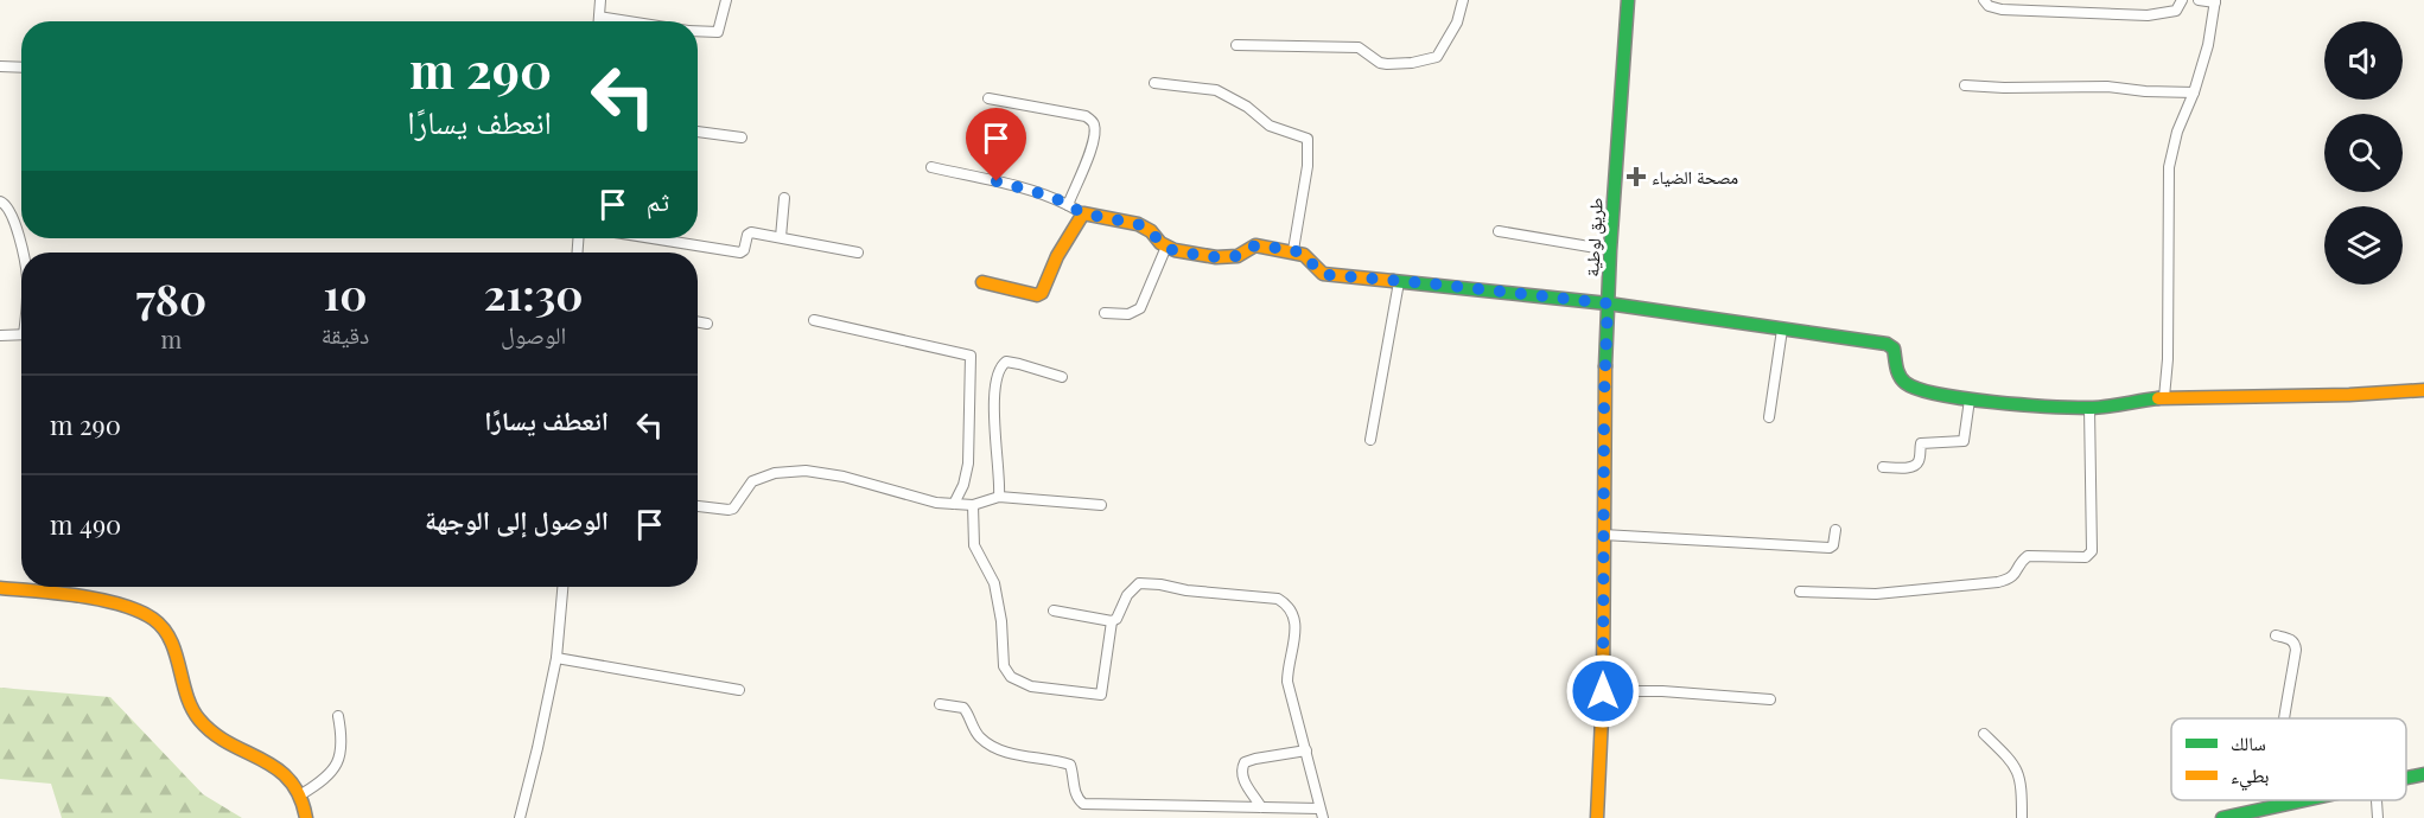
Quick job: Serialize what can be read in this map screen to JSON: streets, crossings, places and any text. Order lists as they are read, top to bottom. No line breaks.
{"streets":{"street":["طريق لوطية"]},"places":{"health":["مصحة الضياء"]},"legend":["سالك","بطيء"],"page":{"turn":["290 m","انعطف يسارًا"],"then":"ثم","eta":["21:30","الوصول","10","دقيقة","780","m"],"list":[{"name":"انعطف يسارًا","value":"290 m"},{"name":"الوصول إلى الوجهة","value":"490 m"}]}}
